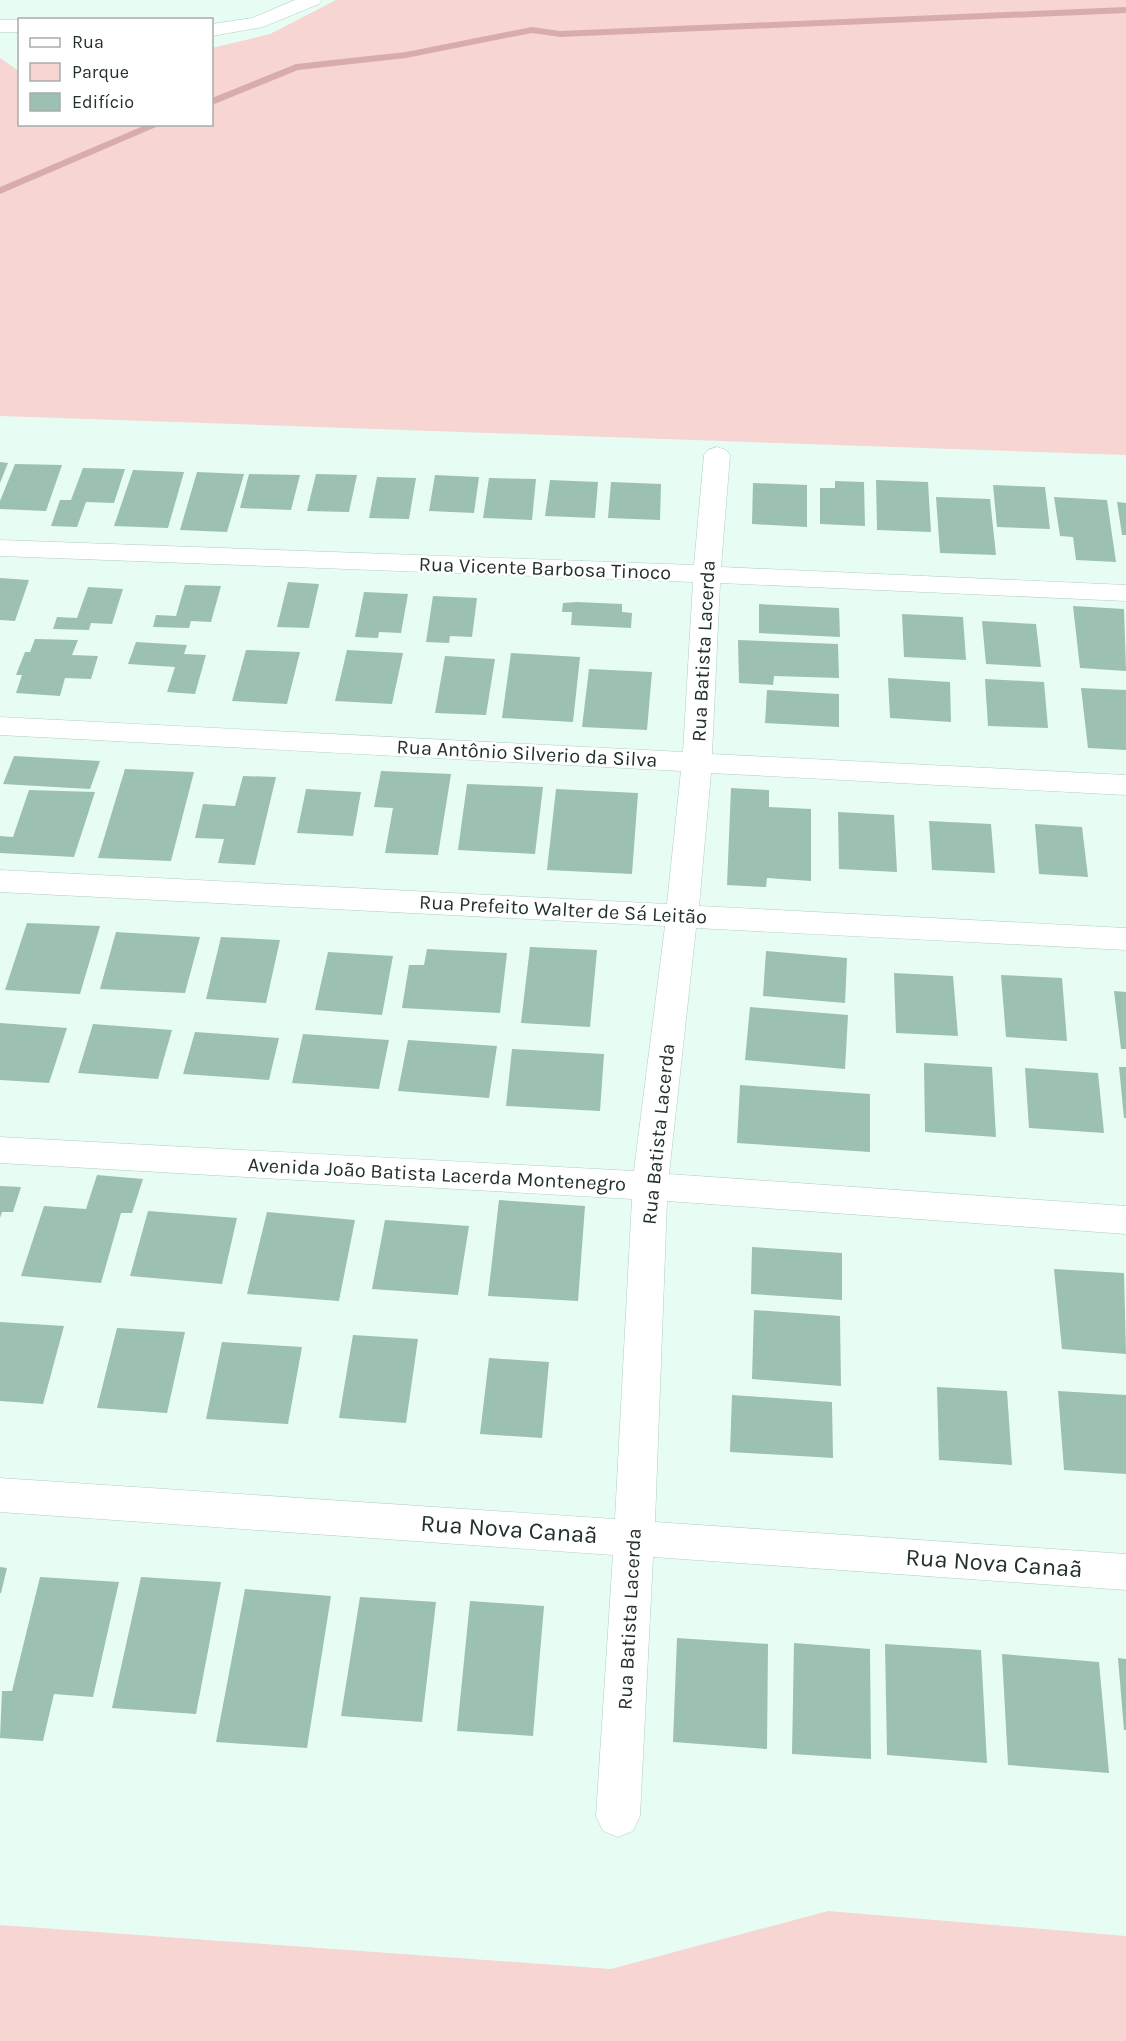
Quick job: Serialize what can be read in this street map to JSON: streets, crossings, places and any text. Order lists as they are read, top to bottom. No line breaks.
{"streets":{"street":["Rua Vicente Barbosa Tinoco","Rua Batista Lacerda","Rua Antônio Silverio da Silva","Rua Prefeito Walter de Sá Leitão","Avenida João Batista Lacerda Montenegro","Rua Nova Canaã"]},"crossings":[["Rua Vicente Barbosa Tinoco","Rua Batista Lacerda"],["Rua Batista Lacerda","Rua Antônio Silverio da Silva"],["Rua Batista Lacerda","Rua Prefeito Walter de Sá Leitão"],["Rua Batista Lacerda","Avenida João Batista Lacerda Montenegro"],["Rua Batista Lacerda","Rua Nova Canaã"]],"legend":["Rua","Parque","Edifício"]}
